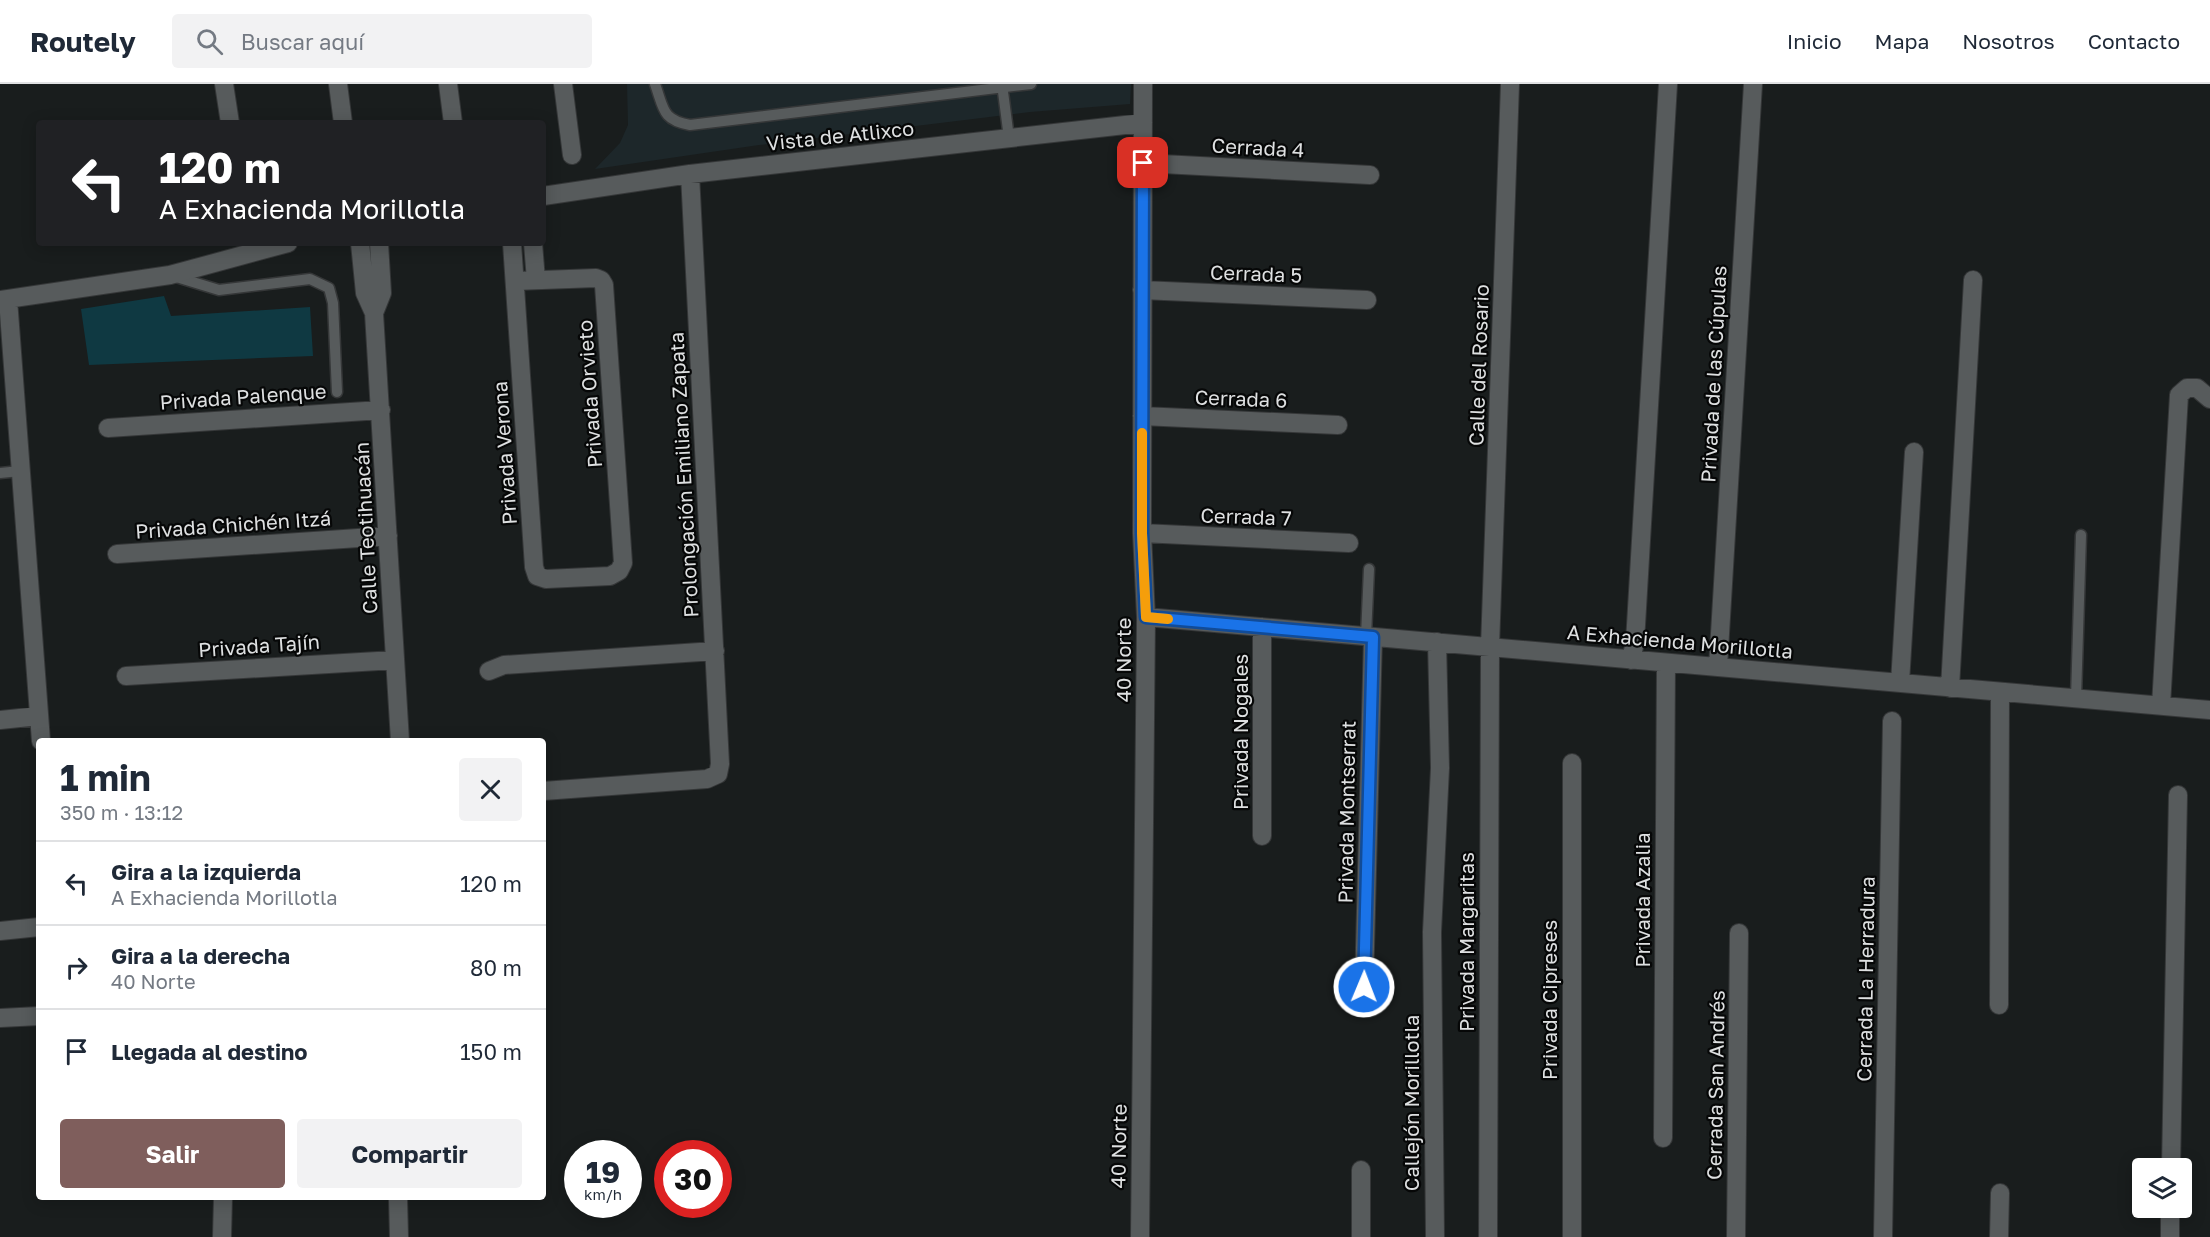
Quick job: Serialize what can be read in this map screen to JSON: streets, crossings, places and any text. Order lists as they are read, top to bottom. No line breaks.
{"streets":{"street":["Vista de Atlixco","Cerrada 4","Cerrada 5","Calle del Rosario","Privada de las Cúpulas","Privada Orvieto","Privada Palenque","Cerrada 6","Privada Verona","Prolongación Emiliano Zapata","Cerrada 7","Privada Chichén Itzá","Calle Teotihuacán","A Exhacienda Morillotla","Privada Tajín","40 Norte","Privada Nogales","Privada Montserrat","Privada Azalia","Privada Margaritas","Cerrada La Herradura","Privada Cipreses","Cerrada San Andrés","Callejón Morillotla"]},"crossings":[["Vista de Atlixco","Prolongación Emiliano Zapata"],["Vista de Atlixco","40 Norte"],["Cerrada 4","40 Norte"],["Cerrada 5","40 Norte"],["Calle del Rosario","A Exhacienda Morillotla"],["Calle del Rosario","Privada Margaritas"],["Privada de las Cúpulas","A Exhacienda Morillotla"],["Privada Orvieto","Privada Verona"],["Privada Palenque","Calle Teotihuacán"],["Cerrada 6","40 Norte"],["Cerrada 7","40 Norte"],["Privada Chichén Itzá","Calle Teotihuacán"],["Calle Teotihuacán","Privada Tajín"],["A Exhacienda Morillotla","40 Norte"],["A Exhacienda Morillotla","Privada Nogales"],["A Exhacienda Morillotla","Privada Montserrat"],["A Exhacienda Morillotla","Privada Azalia"],["A Exhacienda Morillotla","Privada Margaritas"],["A Exhacienda Morillotla","Callejón Morillotla"]],"page":{"header":"Routely","search":"Buscar aquí","nav":["Inicio","Mapa","Nosotros","Contacto"],"turn":["120 m","A Exhacienda Morillotla"],"heading":["1 min","350 m · 13:12"],"list":[{"name":"Gira a la izquierda","note":"A Exhacienda Morillotla","value":"120 m"},{"name":"Gira a la derecha","note":"40 Norte","value":"80 m"},{"name":"Llegada al destino","value":"150 m"}],"buttons":["Salir","Compartir"],"speed":"19 km/h","limit":"30"}}
